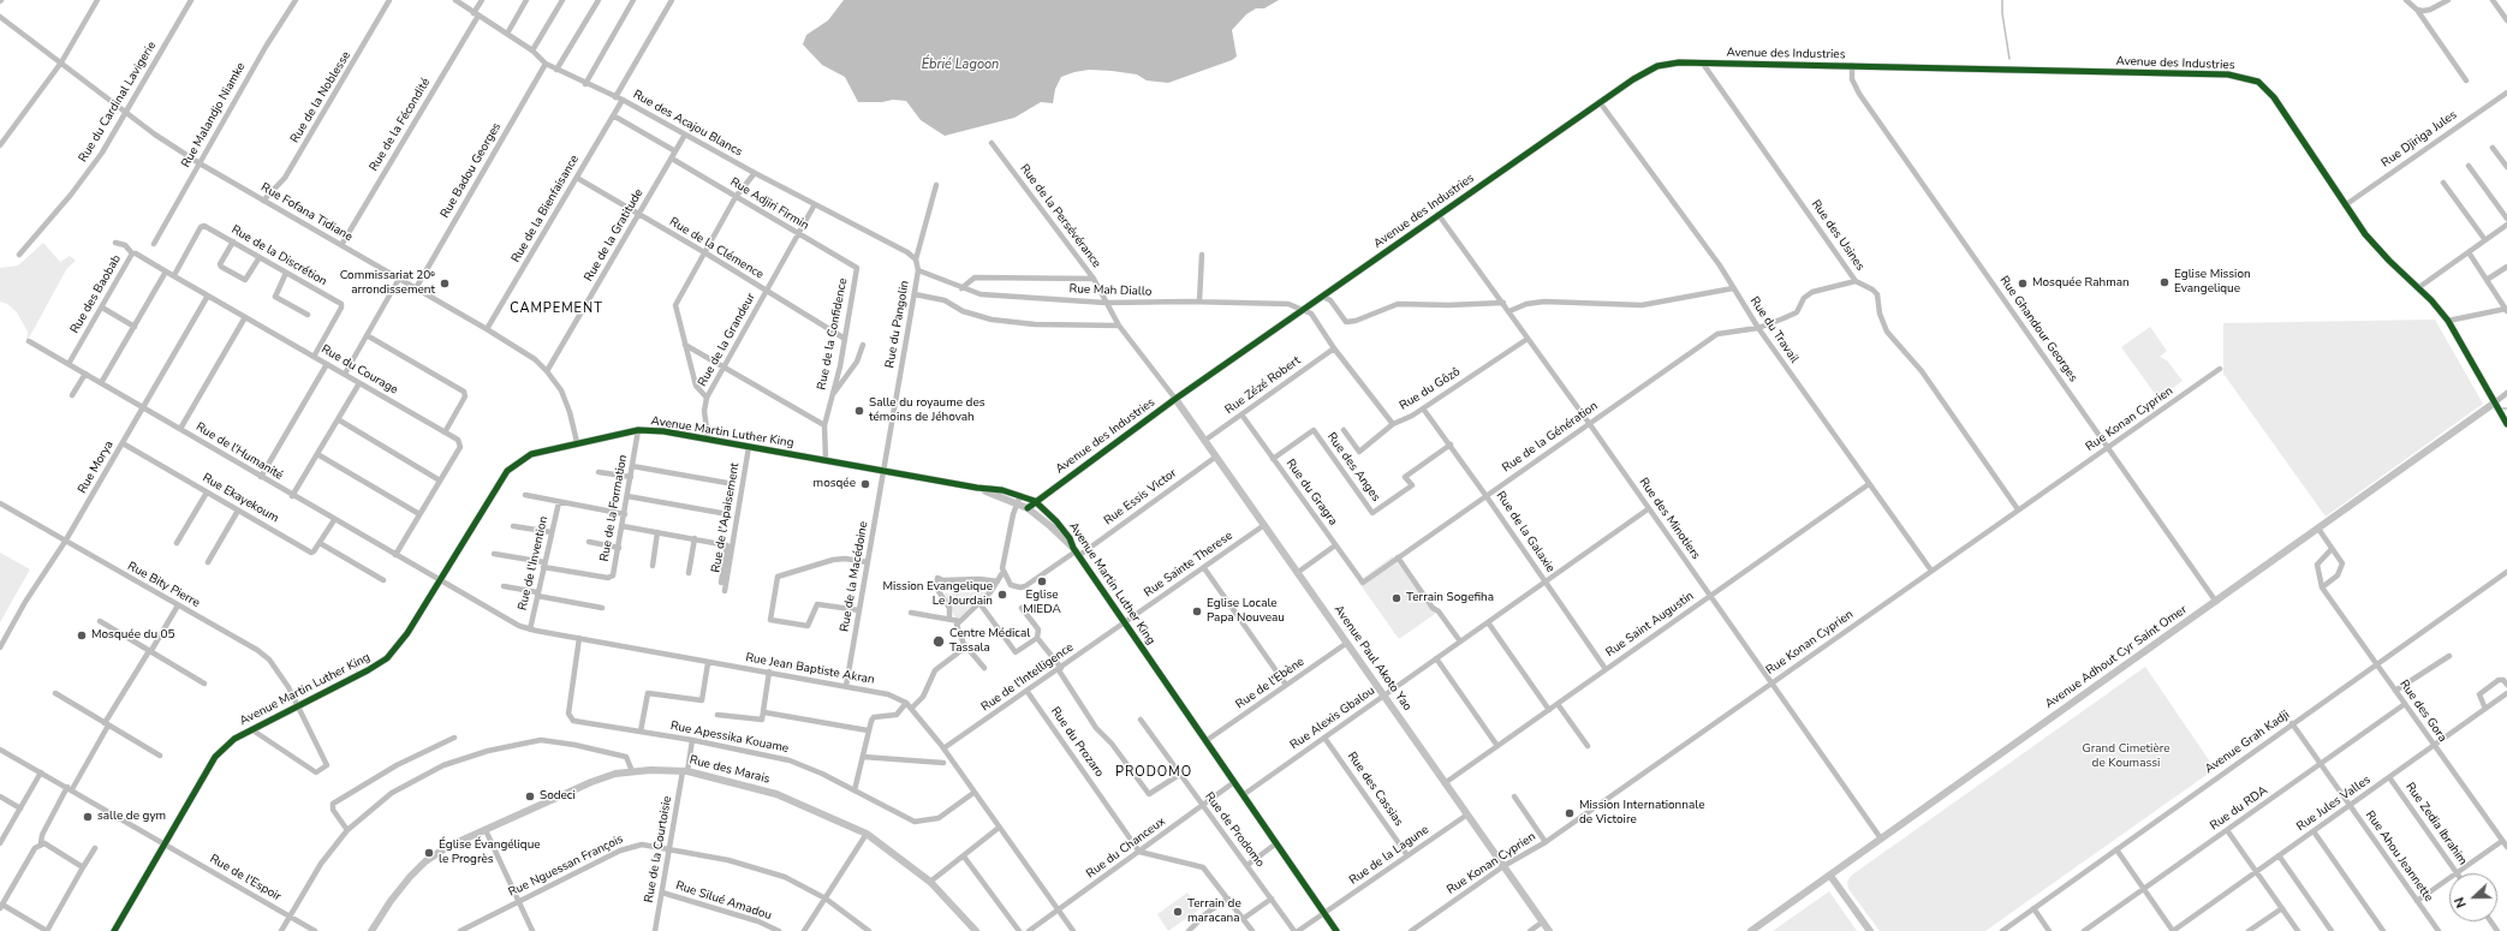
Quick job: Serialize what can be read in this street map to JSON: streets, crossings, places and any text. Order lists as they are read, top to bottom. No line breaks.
{"streets":{"street":["Avenue des Industries","Rue de la Noblesse","Rue du Cardinal Lavigerie","Rue Malandjo Niamke","Rue des Acajou Blancs","Rue de la Fécondité","Rue Djiriga Jules","Rue Badou Georges","Rue Adjiri Firmin","Rue de la Bienfaisance","Rue Fofana Tidiane","Rue de la Persévérance","Rue de la Gratitude","Rue des Usines","Rue de la Clémence","Rue de la Discrétion","Rue Mah Diallo","Rue des Baobab","Rue du Pangolin","Rue Ghandour Georges","Rue du Travail","Rue de la Confidence","Rue de la Grandeur","Rue du Courage","Rue Zézé Robert","Rue du Gôzô","Rue Konan Cyprien","Avenue Martin Luther King","Rue de la Génération","Rue de l'Humanité","Rue Morya","Rue des Anges","Rue du Gragra","Rue Essis Victor","Rue Ekayekoum","Rue de la Formation","Rue de l'Apaisement","Rue des Minotiers","Rue de la Galaxie","Rue de l'Invention","Rue Sainte Therese","Rue de la Macédoine","Rue Bity Pierre","Rue Saint Augustin","Avenue Adhout Cyr Saint Omer","Avenue Paul Akoto Yao","Rue Jean Baptiste Akran","Rue de l'Intelligence","Rue de l'Ebène","Rue des Gora","Rue Alexis Gbalou","Rue Apessika Kouame","Rue du Prozaro","Avenue Grah Kadji","Rue des Marais","Rue des Cassias","Rue Jules Valles","Rue du RDA","Rue Zedia Ibrahim","Rue de Prodomo","Rue du Chanceux","Rue de la Courtoisie","Rue de la Lagune","Rue Ahou Jeannette","Rue Nguessan François","Rue de l'Espoir","Rue Silué Amadou"]},"crossings":[["Avenue des Industries","Rue Djiriga Jules"],["Avenue des Industries","Rue de la Persévérance"],["Avenue des Industries","Rue des Usines"],["Avenue des Industries","Rue Mah Diallo"],["Avenue des Industries","Rue Ghandour Georges"],["Avenue des Industries","Rue du Travail"],["Avenue des Industries","Rue du Gôzô"],["Avenue des Industries","Avenue Martin Luther King"],["Avenue des Industries","Rue des Minotiers"],["Avenue des Industries","Avenue Adhout Cyr Saint Omer"],["Avenue des Industries","Avenue Paul Akoto Yao"],["Rue de la Noblesse","Rue Fofana Tidiane"],["Rue du Cardinal Lavigerie","Rue Fofana Tidiane"],["Rue Malandjo Niamke","Rue Fofana Tidiane"],["Rue des Acajou Blancs","Rue de la Fécondité"],["Rue des Acajou Blancs","Rue Badou Georges"],["Rue des Acajou Blancs","Rue de la Bienfaisance"],["Rue des Acajou Blancs","Rue de la Gratitude"],["Rue des Acajou Blancs","Rue du Pangolin"],["Rue des Acajou Blancs","Rue de la Grandeur"],["Rue de la Fécondité","Rue Fofana Tidiane"],["Rue Badou Georges","Rue Fofana Tidiane"],["Rue Adjiri Firmin","Rue de la Gratitude"],["Rue Adjiri Firmin","Rue de la Confidence"],["Rue Adjiri Firmin","Rue de la Grandeur"],["Rue de la Bienfaisance","Rue Fofana Tidiane"],["Rue de la Bienfaisance","Rue de la Clémence"],["Rue Fofana Tidiane","Rue de la Gratitude"],["Rue Fofana Tidiane","Avenue Martin Luther King"],["Rue de la Persévérance","Rue Mah Diallo"],["Rue de la Persévérance","Avenue Paul Akoto Yao"],["Rue de la Gratitude","Rue de la Clémence"],["Rue des Usines","Rue Konan Cyprien"],["Rue des Usines","Rue de la Génération"],["Rue de la Clémence","Rue de la Confidence"],["Rue de la Clémence","Rue de la Grandeur"],["Rue de la Discrétion","Rue du Courage"],["Rue Mah Diallo","Rue du Pangolin"],["Rue Mah Diallo","Rue du Gôzô"],["Rue des Baobab","Rue du Courage"],["Rue des Baobab","Rue de l'Humanité"],["Rue du Pangolin","Avenue Martin Luther King"],["Rue du Pangolin","Rue de la Macédoine"],["Rue Ghandour Georges","Rue Konan Cyprien"],["Rue Ghandour Georges","Avenue Adhout Cyr Saint Omer"],["Rue du Travail","Rue Konan Cyprien"],["Rue du Travail","Rue de la Génération"],["Rue du Travail","Rue Saint Augustin"],["Rue de la Confidence","Avenue Martin Luther King"],["Rue de la Grandeur","Avenue Martin Luther King"],["Rue du Courage","Rue de l'Humanité"],["Rue du Courage","Rue Morya"],["Rue Zézé Robert","Rue du Gôzô"],["Rue Zézé Robert","Rue du Gragra"],["Rue Zézé Robert","Avenue Paul Akoto Yao"],["Rue du Gôzô","Rue des Minotiers"],["Rue du Gôzô","Rue de la Galaxie"],["Rue Konan Cyprien","Rue des Minotiers"],["Rue Konan Cyprien","Avenue Paul Akoto Yao"],["Avenue Martin Luther King","Rue de l'Humanité"],["Avenue Martin Luther King","Rue Essis Victor"],["Avenue Martin Luther King","Rue de la Formation"],["Avenue Martin Luther King","Rue de l'Apaisement"],["Avenue Martin Luther King","Rue Sainte Therese"],["Avenue Martin Luther King","Rue de la Macédoine"],["Avenue Martin Luther King","Rue Bity Pierre"],["Avenue Martin Luther King","Rue Jean Baptiste Akran"],["Avenue Martin Luther King","Rue de l'Intelligence"],["Avenue Martin Luther King","Rue de l'Ebène"],["Avenue Martin Luther King","Rue Alexis Gbalou"],["Avenue Martin Luther King","Rue du Chanceux"],["Avenue Martin Luther King","Rue de la Lagune"],["Avenue Martin Luther King","Rue de l'Espoir"],["Rue de la Génération","Rue du Gragra"],["Rue de la Génération","Rue des Minotiers"],["Rue de la Génération","Rue de la Galaxie"],["Rue de l'Humanité","Rue Morya"],["Rue de l'Humanité","Rue Jean Baptiste Akran"],["Rue Morya","Rue Ekayekoum"],["Rue Morya","Rue Bity Pierre"],["Rue des Anges","Rue du Gragra"],["Rue des Anges","Rue de la Galaxie"],["Rue Essis Victor","Avenue Paul Akoto Yao"],["Rue de la Formation","Rue de l'Invention"],["Rue des Minotiers","Rue Saint Augustin"],["Rue des Minotiers","Avenue Adhout Cyr Saint Omer"],["Rue des Minotiers","Rue Alexis Gbalou"],["Rue de la Galaxie","Rue Saint Augustin"],["Rue de la Galaxie","Rue Alexis Gbalou"],["Rue de l'Invention","Rue Jean Baptiste Akran"],["Rue Sainte Therese","Avenue Paul Akoto Yao"],["Rue Sainte Therese","Rue de l'Intelligence"],["Rue de la Macédoine","Rue Jean Baptiste Akran"],["Rue Saint Augustin","Avenue Paul Akoto Yao"],["Avenue Paul Akoto Yao","Rue de l'Ebène"],["Avenue Paul Akoto Yao","Rue Alexis Gbalou"],["Avenue Paul Akoto Yao","Rue de la Lagune"],["Rue Jean Baptiste Akran","Rue de l'Intelligence"],["Rue Jean Baptiste Akran","Rue Apessika Kouame"],["Rue Jean Baptiste Akran","Rue du Chanceux"],["Rue de l'Intelligence","Rue du Prozaro"],["Rue des Gora","Avenue Grah Kadji"],["Rue des Gora","Rue Jules Valles"],["Rue des Gora","Rue du RDA"],["Rue Alexis Gbalou","Rue des Cassias"],["Rue Apessika Kouame","Rue de la Courtoisie"],["Rue du Prozaro","Rue du Chanceux"],["Avenue Grah Kadji","Rue Ahou Jeannette"],["Rue des Marais","Rue de la Courtoisie"],["Rue des Cassias","Rue de la Lagune"],["Rue Jules Valles","Rue Zedia Ibrahim"],["Rue Jules Valles","Rue Ahou Jeannette"],["Rue du RDA","Rue Ahou Jeannette"],["Rue de Prodomo","Rue du Chanceux"],["Rue de la Courtoisie","Rue Nguessan François"],["Rue de la Courtoisie","Rue Silué Amadou"]],"districts":["CAMPEMENT","PRODOMO"],"water":["Ébrié Lagoon"],"parks":["Grand Cimetière de Koumassi"],"places":["Eglise Mission Evangelique","Commissariat 20ᵉ arrondissement","Mosquée Rahman","Salle du royaume des témoins de Jéhovah","mosqée","Eglise MIEDA","Mission Evangelique Le Jourdain","Terrain Sogefiha","Eglise Locale Papa Nouveau","Mosquée du 05","Centre Médical Tassala","Sodeci","Mission Internationnale de Victoire","salle de gym","Église Évangélique le Progrès","Terrain de maracana"],"north":"left"}
